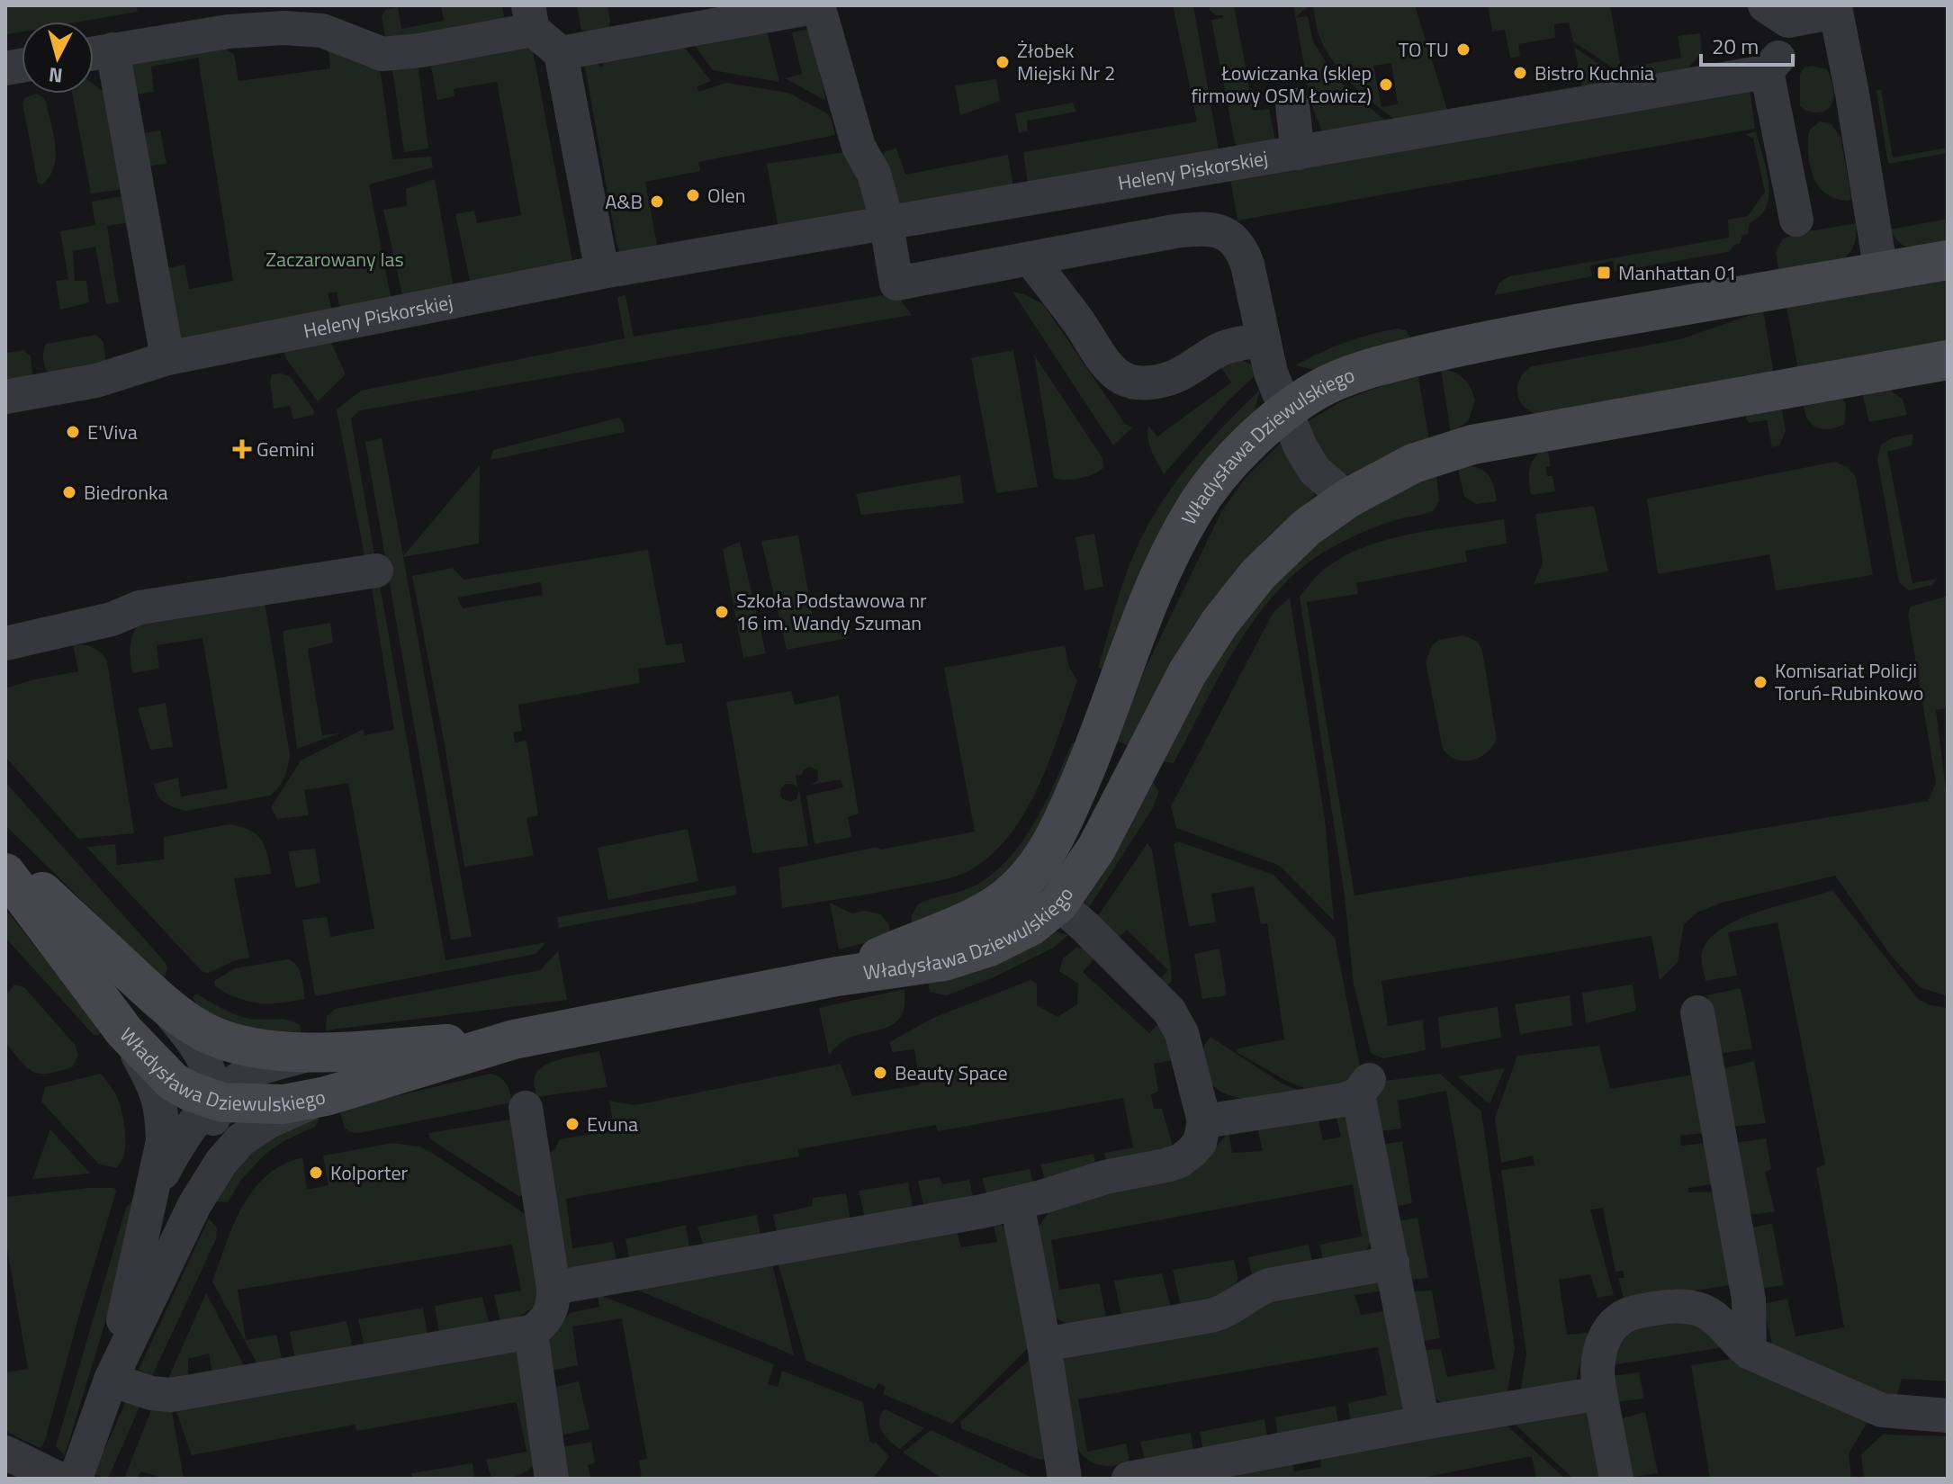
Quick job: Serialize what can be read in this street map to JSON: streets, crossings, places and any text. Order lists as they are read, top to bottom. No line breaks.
{"streets":{"street":["Heleny Piskorskiej","Władysława Dziewulskiego"]},"parks":["Zaczarowany las"],"places":{"other":["TO TU","Żłobek Miejski Nr 2","Bistro Kuchnia","Łowiczanka (sklep firmowy OSM Łowicz)","Olen","A&B","E'Viva","Biedronka","Szkoła Podstawowa nr 16 im. Wandy Szuman","Komisariat Policji Toruń-Rubinkowo","Beauty Space","Evuna","Kolporter"],"transit":["Manhattan 01"],"health":["Gemini"]},"scale_bar":"20 m","north":"bottom"}
